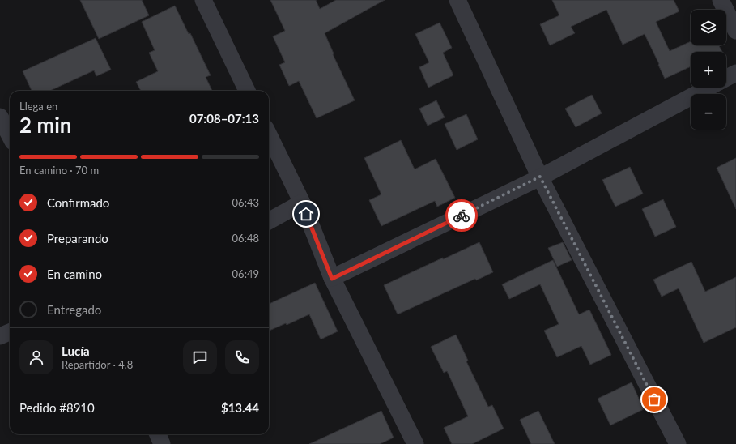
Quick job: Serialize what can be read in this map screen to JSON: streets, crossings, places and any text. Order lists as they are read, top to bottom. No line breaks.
{"page":{"map_buttons":["+","−"],"heading":["2 min","Llega en","07:08–07:13"],"panel":["Lucía","Repartidor · 4.8","Pedido #8910","$13.44"],"bar":"En camino · 70 m","list":[["Confirmado","06:43"],["Preparando","06:48"],["En camino","06:49"],"Entregado"]}}
